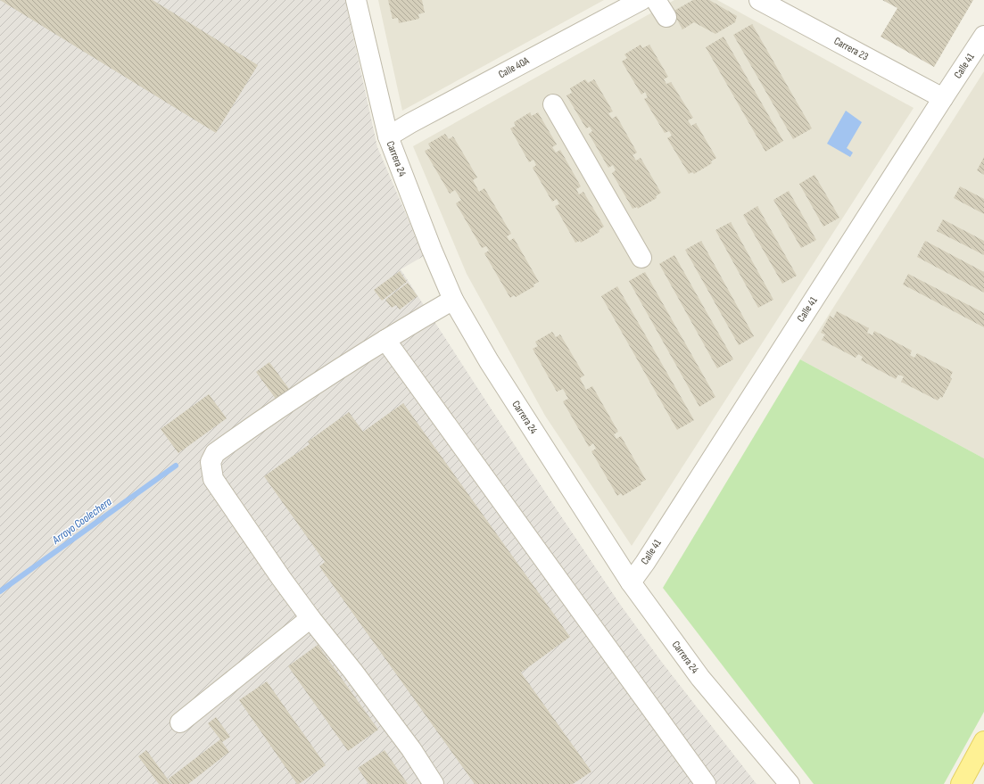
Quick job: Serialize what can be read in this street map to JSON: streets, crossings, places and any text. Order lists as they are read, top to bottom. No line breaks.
{"streets":{"street":["Carrera 23","Calle 41","Calle 40A","Carrera 24"]},"crossings":[["Carrera 23","Calle 41"],["Calle 41","Carrera 24"],["Calle 40A","Carrera 24"]],"water":["Arroyo Coolechera"]}
